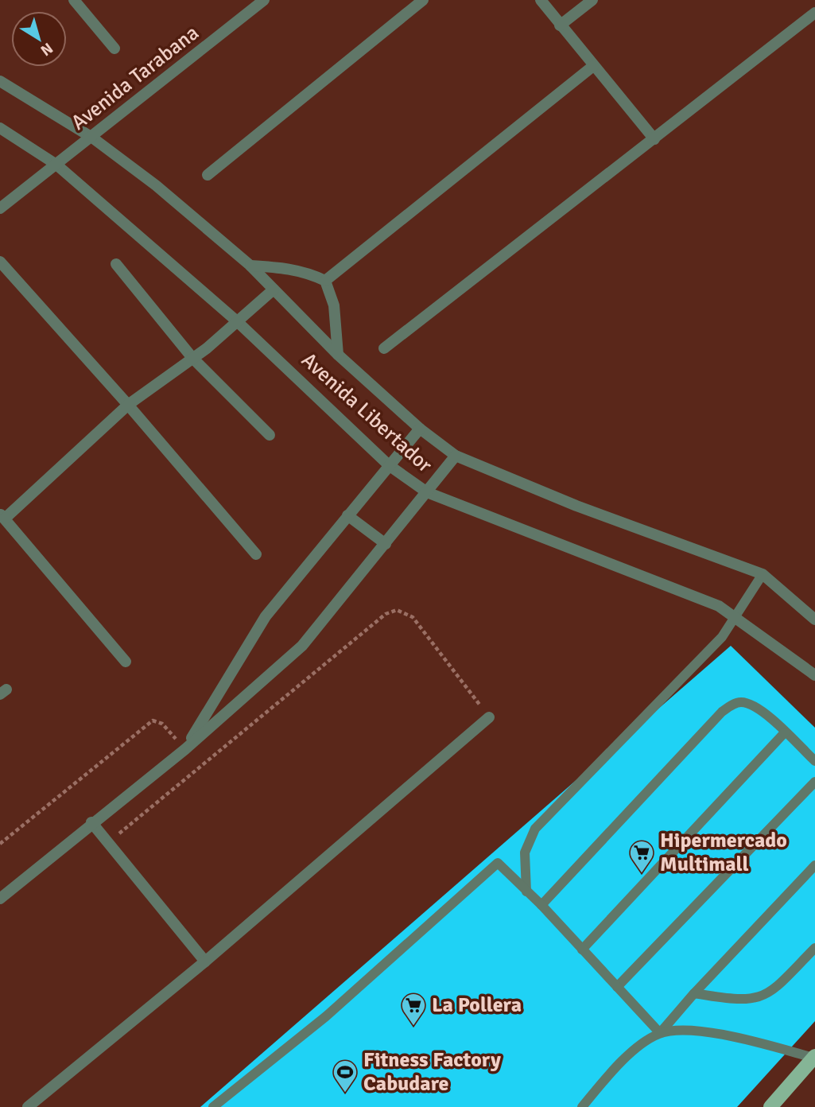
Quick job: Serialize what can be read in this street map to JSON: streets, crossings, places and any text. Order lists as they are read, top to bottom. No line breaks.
{"streets":{"street":["Avenida Tarabana","Avenida Libertador"]},"crossings":[["Avenida Tarabana","Avenida Libertador"]],"places":{"supermarket":["Hipermercado Multimall","La Pollera"],"sports":["Fitness Factory Cabudare"]},"north":"bottom right"}
